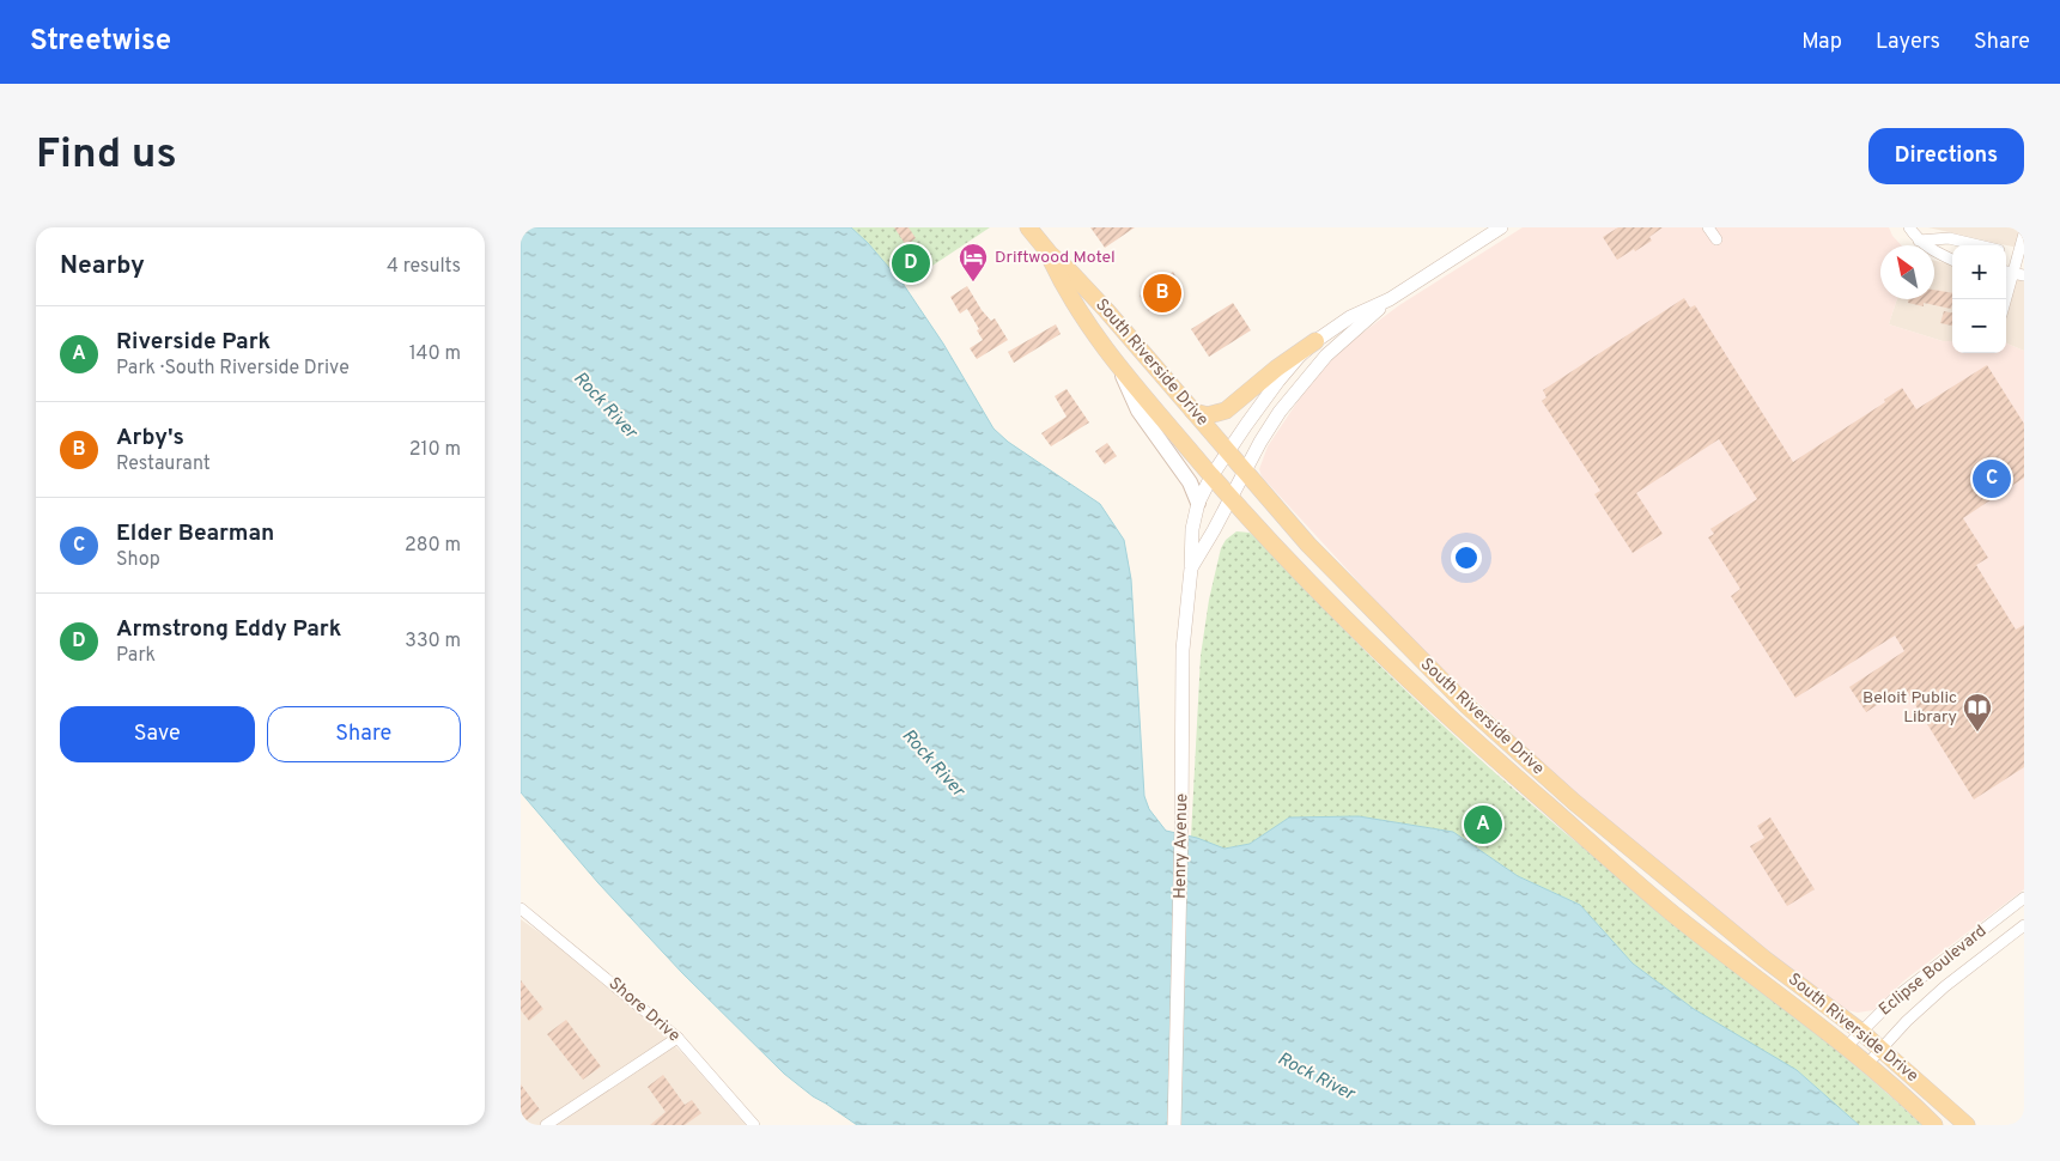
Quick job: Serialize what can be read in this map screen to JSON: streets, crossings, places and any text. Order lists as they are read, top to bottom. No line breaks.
{"streets":{"main road":["South Riverside Drive"],"street":["Henry Avenue","Eclipse Boulevard","Shore Drive"]},"crossings":[["South Riverside Drive","Henry Avenue"],["South Riverside Drive","Eclipse Boulevard"]],"water":["Rock River"],"places":{"hotel":["Driftwood Motel"],"library":["Beloit Public Library"]},"north":"top left","page":{"header":"Streetwise","nav":["Map","Layers","Share"],"buttons":["Directions",["Save","Share"]],"title":"Find us","heading":["Nearby","4 results"],"pins":["D","B","C","A"],"map_buttons":["+","−"],"list":[{"mark":"A","name":"Riverside Park","note":"Park · South Riverside Drive","value":"140 m"},{"mark":"B","name":"Arby's","note":"Restaurant","value":"210 m"},{"mark":"C","name":"Elder Bearman","note":"Shop","value":"280 m"},{"mark":"D","name":"Armstrong Eddy Park","note":"Park","value":"330 m"}]}}
